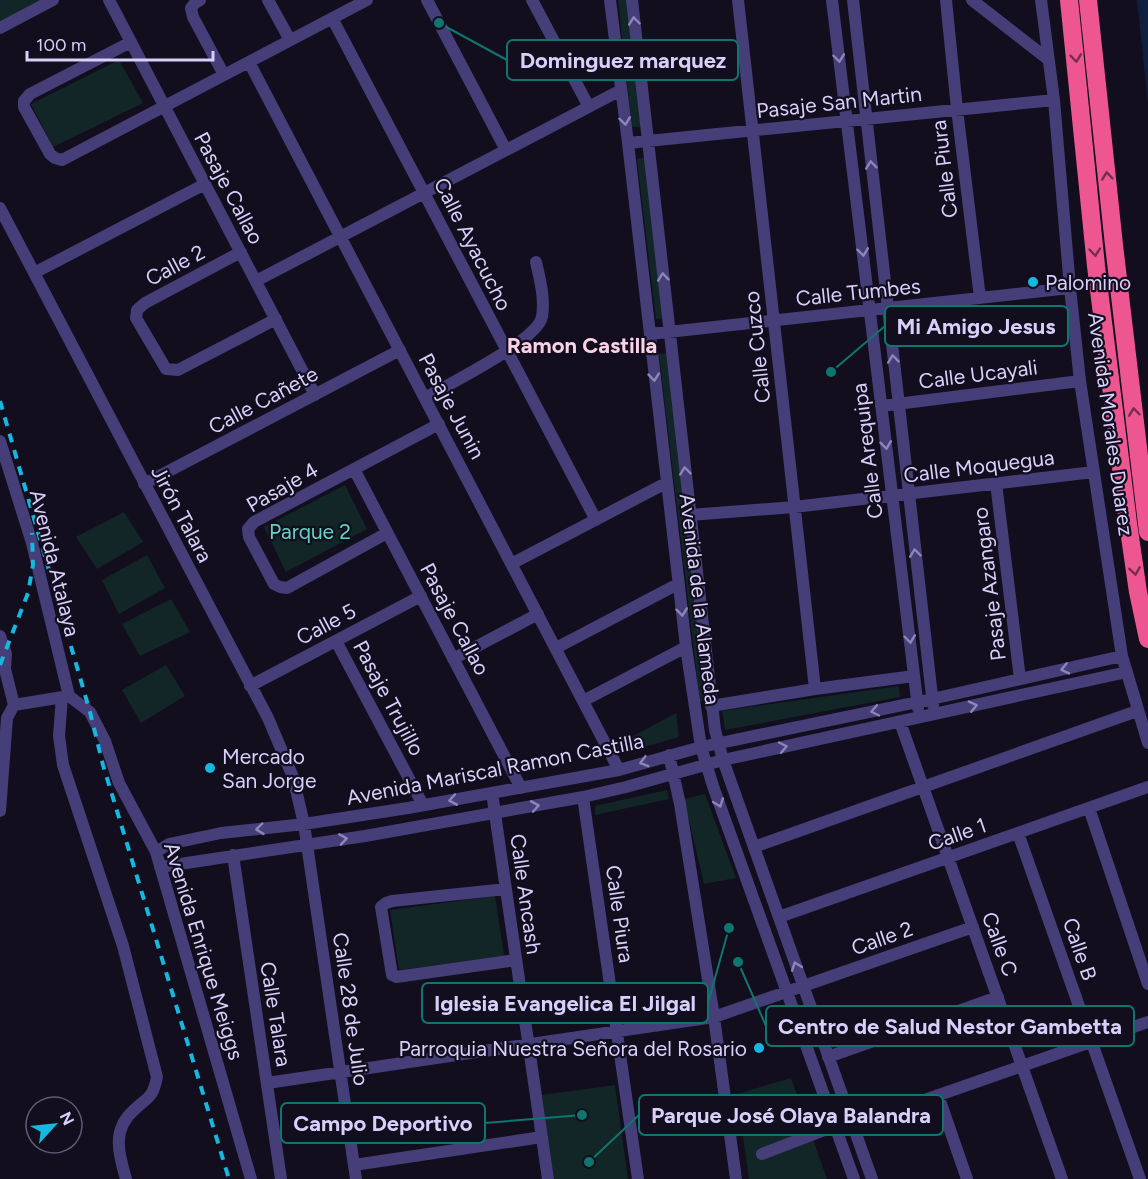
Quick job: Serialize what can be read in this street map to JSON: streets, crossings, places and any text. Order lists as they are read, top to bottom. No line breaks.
{"streets":{"highway":["Avenida Morales Duarez"],"street":["Pasaje San Martin","Calle Piura","Pasaje Callao","Calle Ayacucho","Calle 2","Calle Tumbes","Calle Cuzco","Calle Ucayali","Calle Cañete","Pasaje Junin","Calle Arequipa","Calle Moquegua","Pasaje 4","Jirón Talara","Avenida Atalaya","Pasaje Azangaro","Avenida de la Alameda","Calle 5","Pasaje Trujillo","Avenida Mariscal Ramon Castilla","Calle 1","Calle Ancash","Calle C","Calle B","Avenida Enrique Meiggs","Calle 28 de Julio","Calle Talara"]},"crossings":[["Pasaje San Martin","Calle Piura"],["Pasaje San Martin","Calle Cuzco"],["Pasaje San Martin","Avenida Morales Duarez"],["Pasaje San Martin","Calle Arequipa"],["Pasaje San Martin","Avenida de la Alameda"],["Calle Piura","Calle 2"],["Calle Piura","Calle Tumbes"],["Calle Piura","Avenida Mariscal Ramon Castilla"],["Pasaje Callao","Calle 2"],["Pasaje Callao","Calle Cañete"],["Pasaje Callao","Pasaje 4"],["Pasaje Callao","Calle 5"],["Pasaje Callao","Avenida Mariscal Ramon Castilla"],["Calle 2","Avenida de la Alameda"],["Calle 2","Calle Ancash"],["Calle 2","Calle C"],["Calle 2","Calle 28 de Julio"],["Calle 2","Calle Talara"],["Calle Tumbes","Calle Cuzco"],["Calle Tumbes","Avenida Morales Duarez"],["Calle Tumbes","Calle Arequipa"],["Calle Tumbes","Avenida de la Alameda"],["Calle Cuzco","Calle Moquegua"],["Calle Ucayali","Avenida Morales Duarez"],["Calle Ucayali","Calle Arequipa"],["Calle Cañete","Pasaje Junin"],["Calle Cañete","Jirón Talara"],["Pasaje Junin","Pasaje 4"],["Pasaje Junin","Avenida Mariscal Ramon Castilla"],["Avenida Morales Duarez","Calle Moquegua"],["Avenida Morales Duarez","Avenida Mariscal Ramon Castilla"],["Calle Arequipa","Calle Moquegua"],["Calle Arequipa","Avenida Mariscal Ramon Castilla"],["Calle Moquegua","Pasaje Azangaro"],["Calle Moquegua","Avenida de la Alameda"],["Jirón Talara","Calle 5"],["Jirón Talara","Avenida Mariscal Ramon Castilla"],["Jirón Talara","Calle 28 de Julio"],["Avenida Atalaya","Avenida Enrique Meiggs"],["Pasaje Azangaro","Avenida Mariscal Ramon Castilla"],["Avenida de la Alameda","Avenida Mariscal Ramon Castilla"],["Avenida de la Alameda","Calle 1"],["Calle 5","Pasaje Trujillo"],["Pasaje Trujillo","Avenida Mariscal Ramon Castilla"],["Avenida Mariscal Ramon Castilla","Calle Ancash"],["Avenida Mariscal Ramon Castilla","Calle C"],["Avenida Mariscal Ramon Castilla","Avenida Enrique Meiggs"],["Avenida Mariscal Ramon Castilla","Calle 28 de Julio"],["Avenida Mariscal Ramon Castilla","Calle Talara"],["Calle 1","Calle C"],["Calle 1","Calle B"]],"districts":["Ramon Castilla"],"parks":["Parque 2"],"places":["Dominguez marquez","Palomino","Mi Amigo Jesus","Mercado San Jorge","Iglesia Evangelica El Jilgal","Centro de Salud Nestor Gambetta","Parroquia Nuestra Señora del Rosario","Campo Deportivo","Parque José Olaya Balandra"],"scale_bar":"100 m","north":"top right"}
